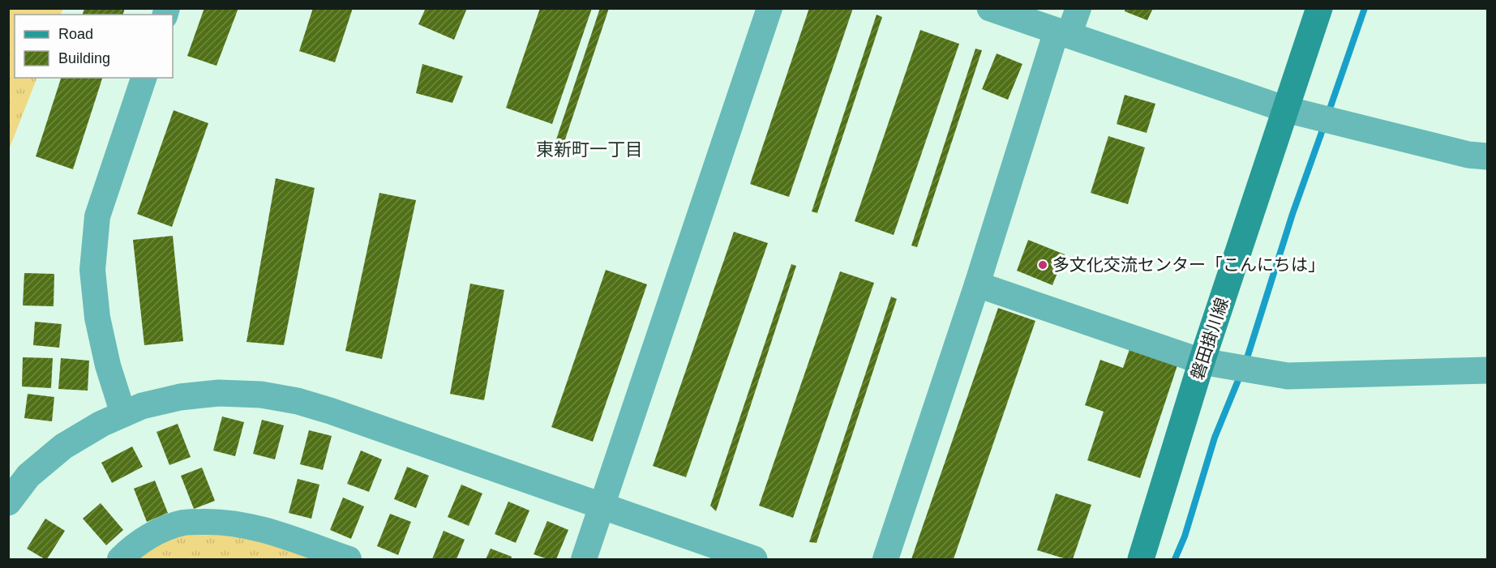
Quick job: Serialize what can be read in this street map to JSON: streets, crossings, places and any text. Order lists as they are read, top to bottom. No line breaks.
{"streets":{"main road":["磐田掛川線"]},"districts":["東新町一丁目"],"places":["多文化交流センター「こんにちは」"],"legend":["Road","Building"]}
